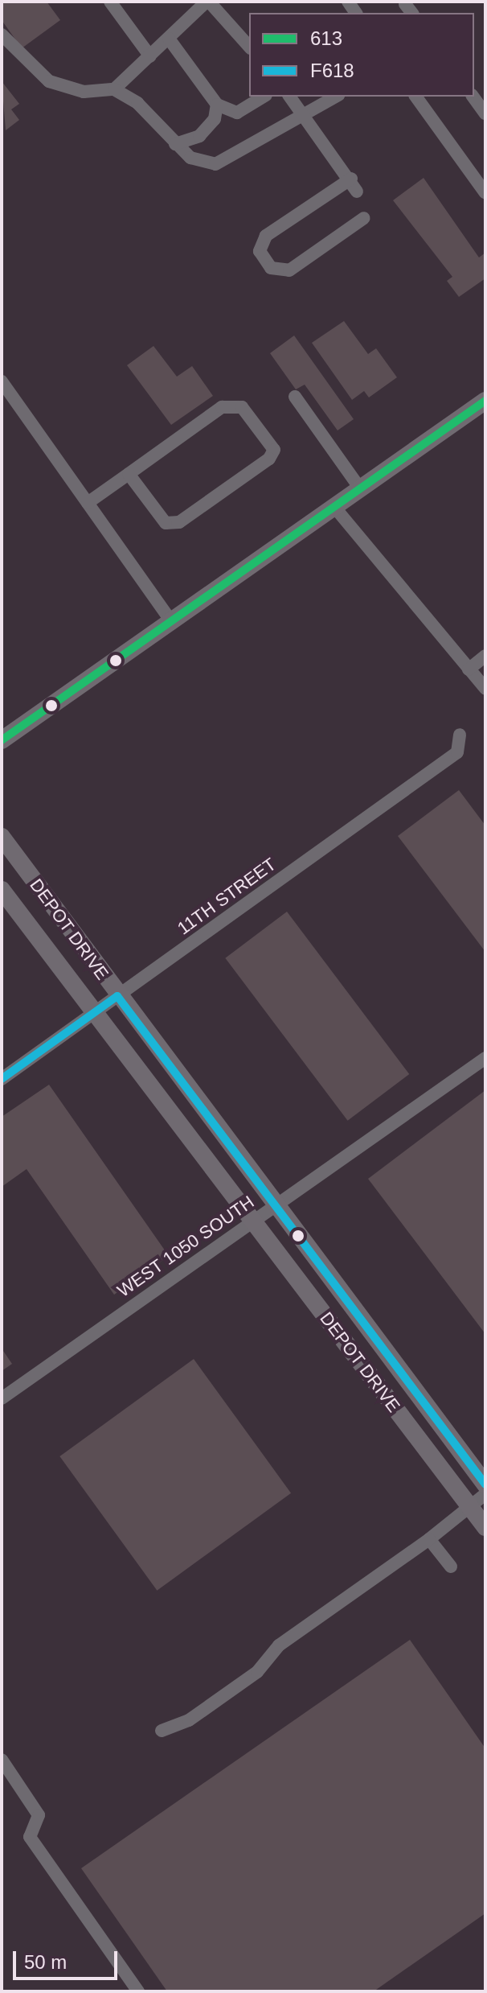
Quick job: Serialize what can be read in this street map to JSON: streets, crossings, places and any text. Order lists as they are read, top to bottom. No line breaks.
{"streets":{"main road":["DEPOT DRIVE"],"street":["11TH STREET","WEST 1050 SOUTH"]},"crossings":[["11TH STREET","DEPOT DRIVE"],["DEPOT DRIVE","WEST 1050 SOUTH"]],"lines":["transit line 613","transit line F618"],"legend":["613","F618"],"scale_bar":"50 m"}
